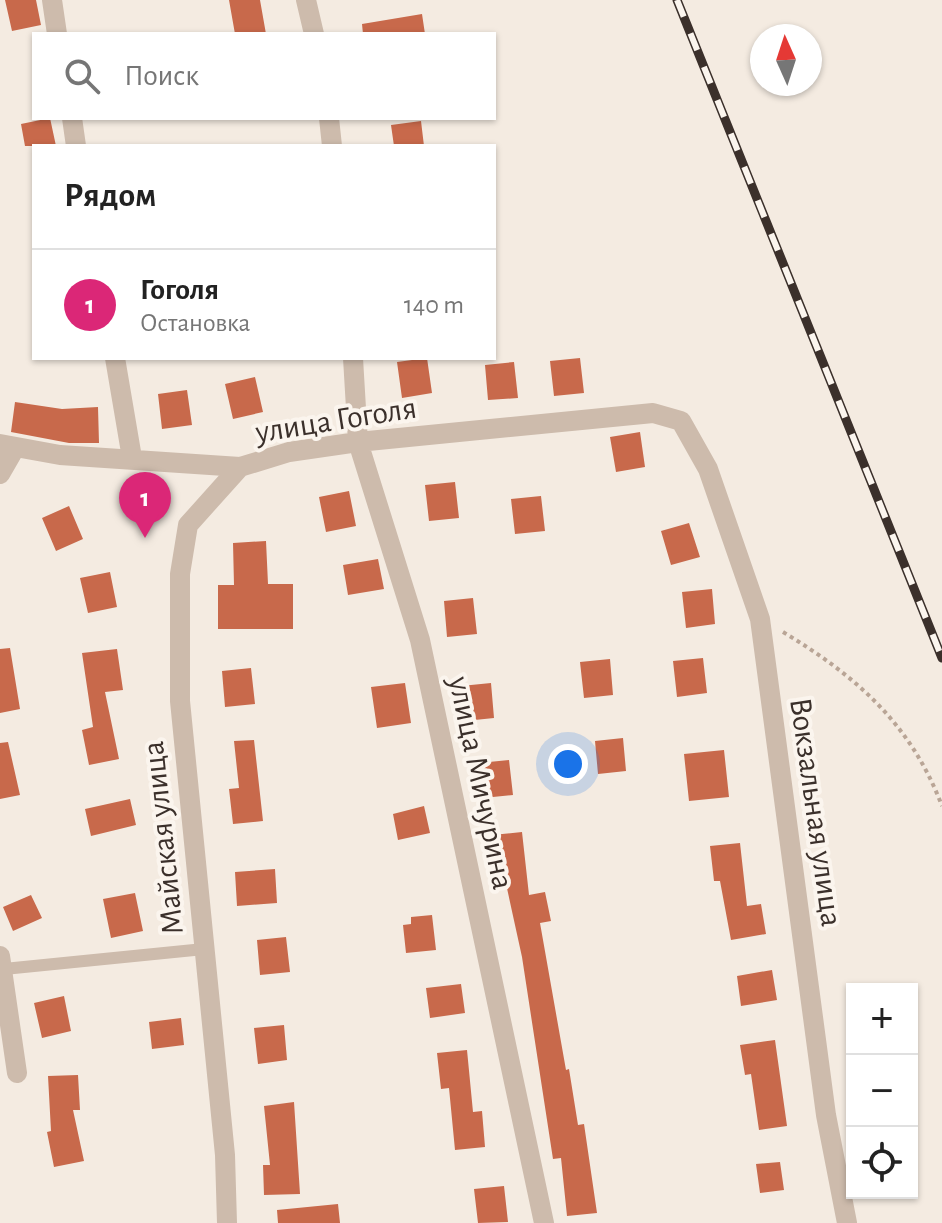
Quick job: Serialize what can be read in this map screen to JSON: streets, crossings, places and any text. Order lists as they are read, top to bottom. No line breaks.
{"streets":{"street":["улица Гоголя","улица Мичурина","Вокзальная улица","Майская улица"]},"crossings":[["улица Гоголя","улица Мичурина"],["улица Гоголя","Вокзальная улица"],["улица Гоголя","Майская улица"]],"north":"top","page":{"search":"Поиск","heading":"Рядом","list":[{"mark":"1","name":"Гоголя","note":"Остановка","value":"140 m"}],"pins":"1","map_buttons":["+","−"]}}
